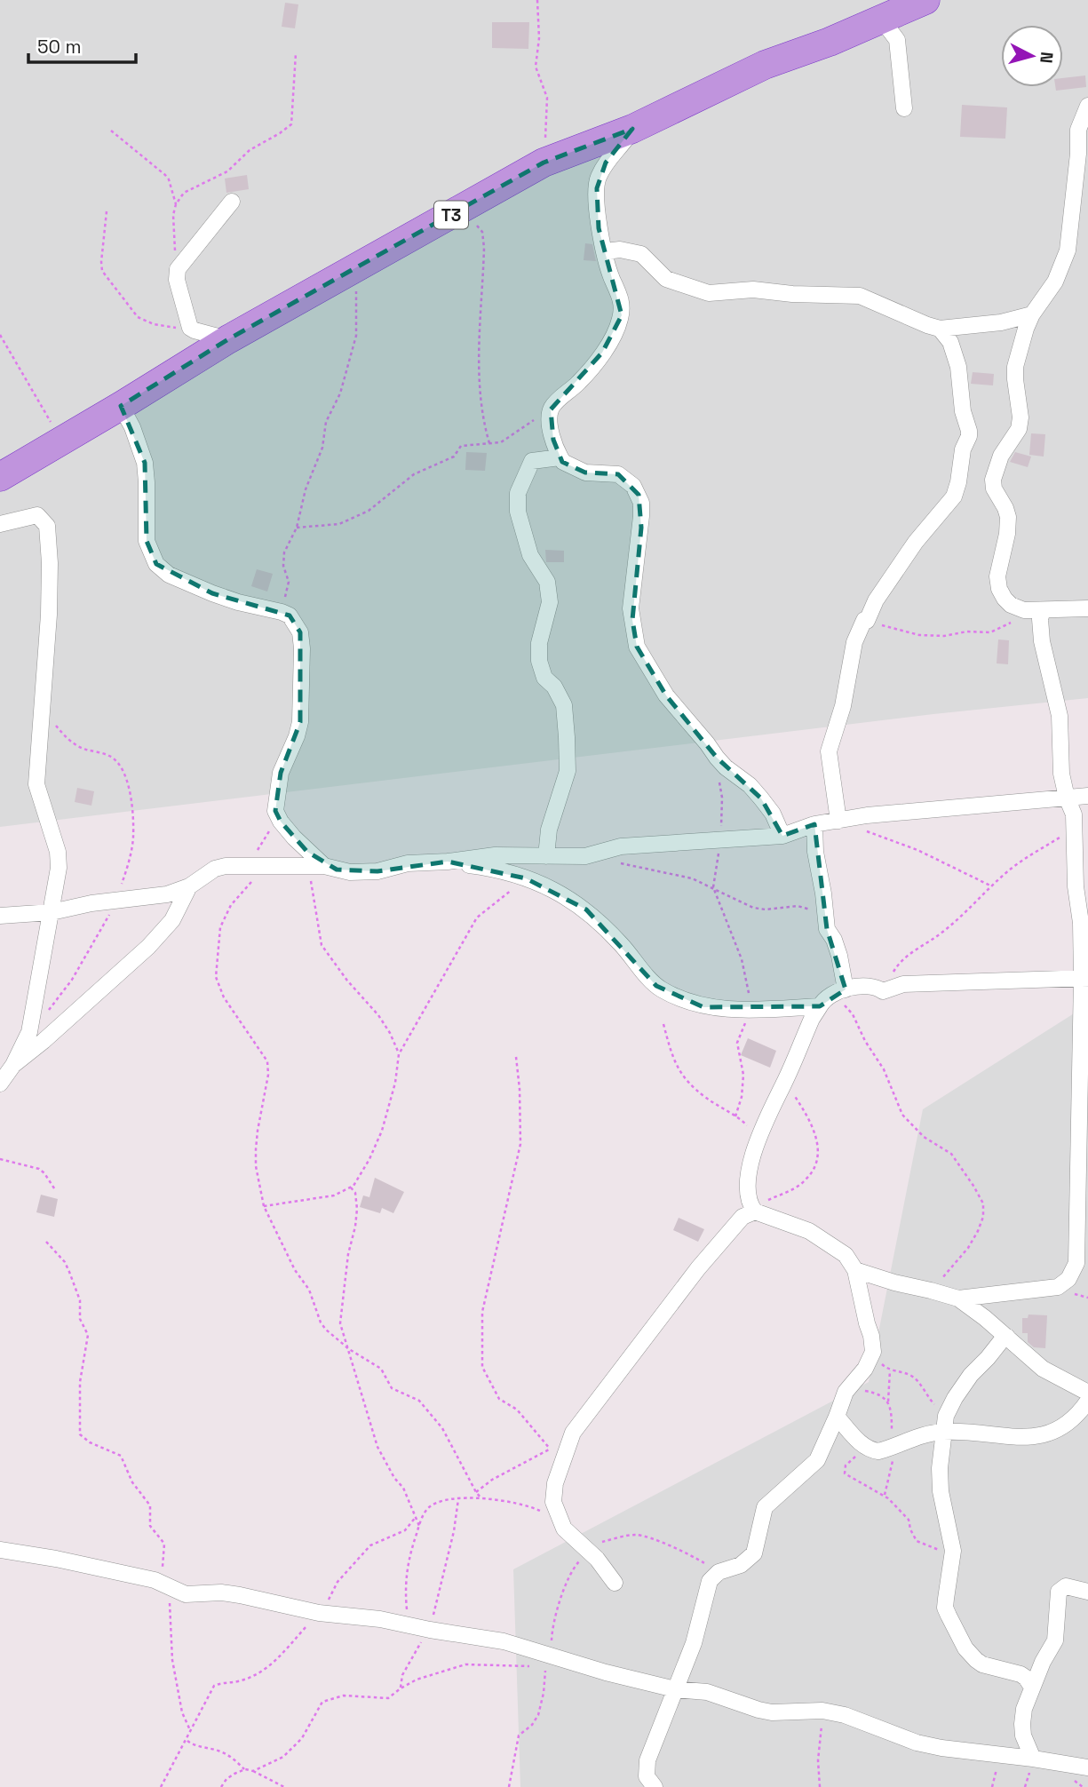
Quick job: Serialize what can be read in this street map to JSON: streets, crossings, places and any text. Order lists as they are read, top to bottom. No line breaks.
{"streets":{"highway":["T3"]},"scale_bar":"50 m","north":"right"}
